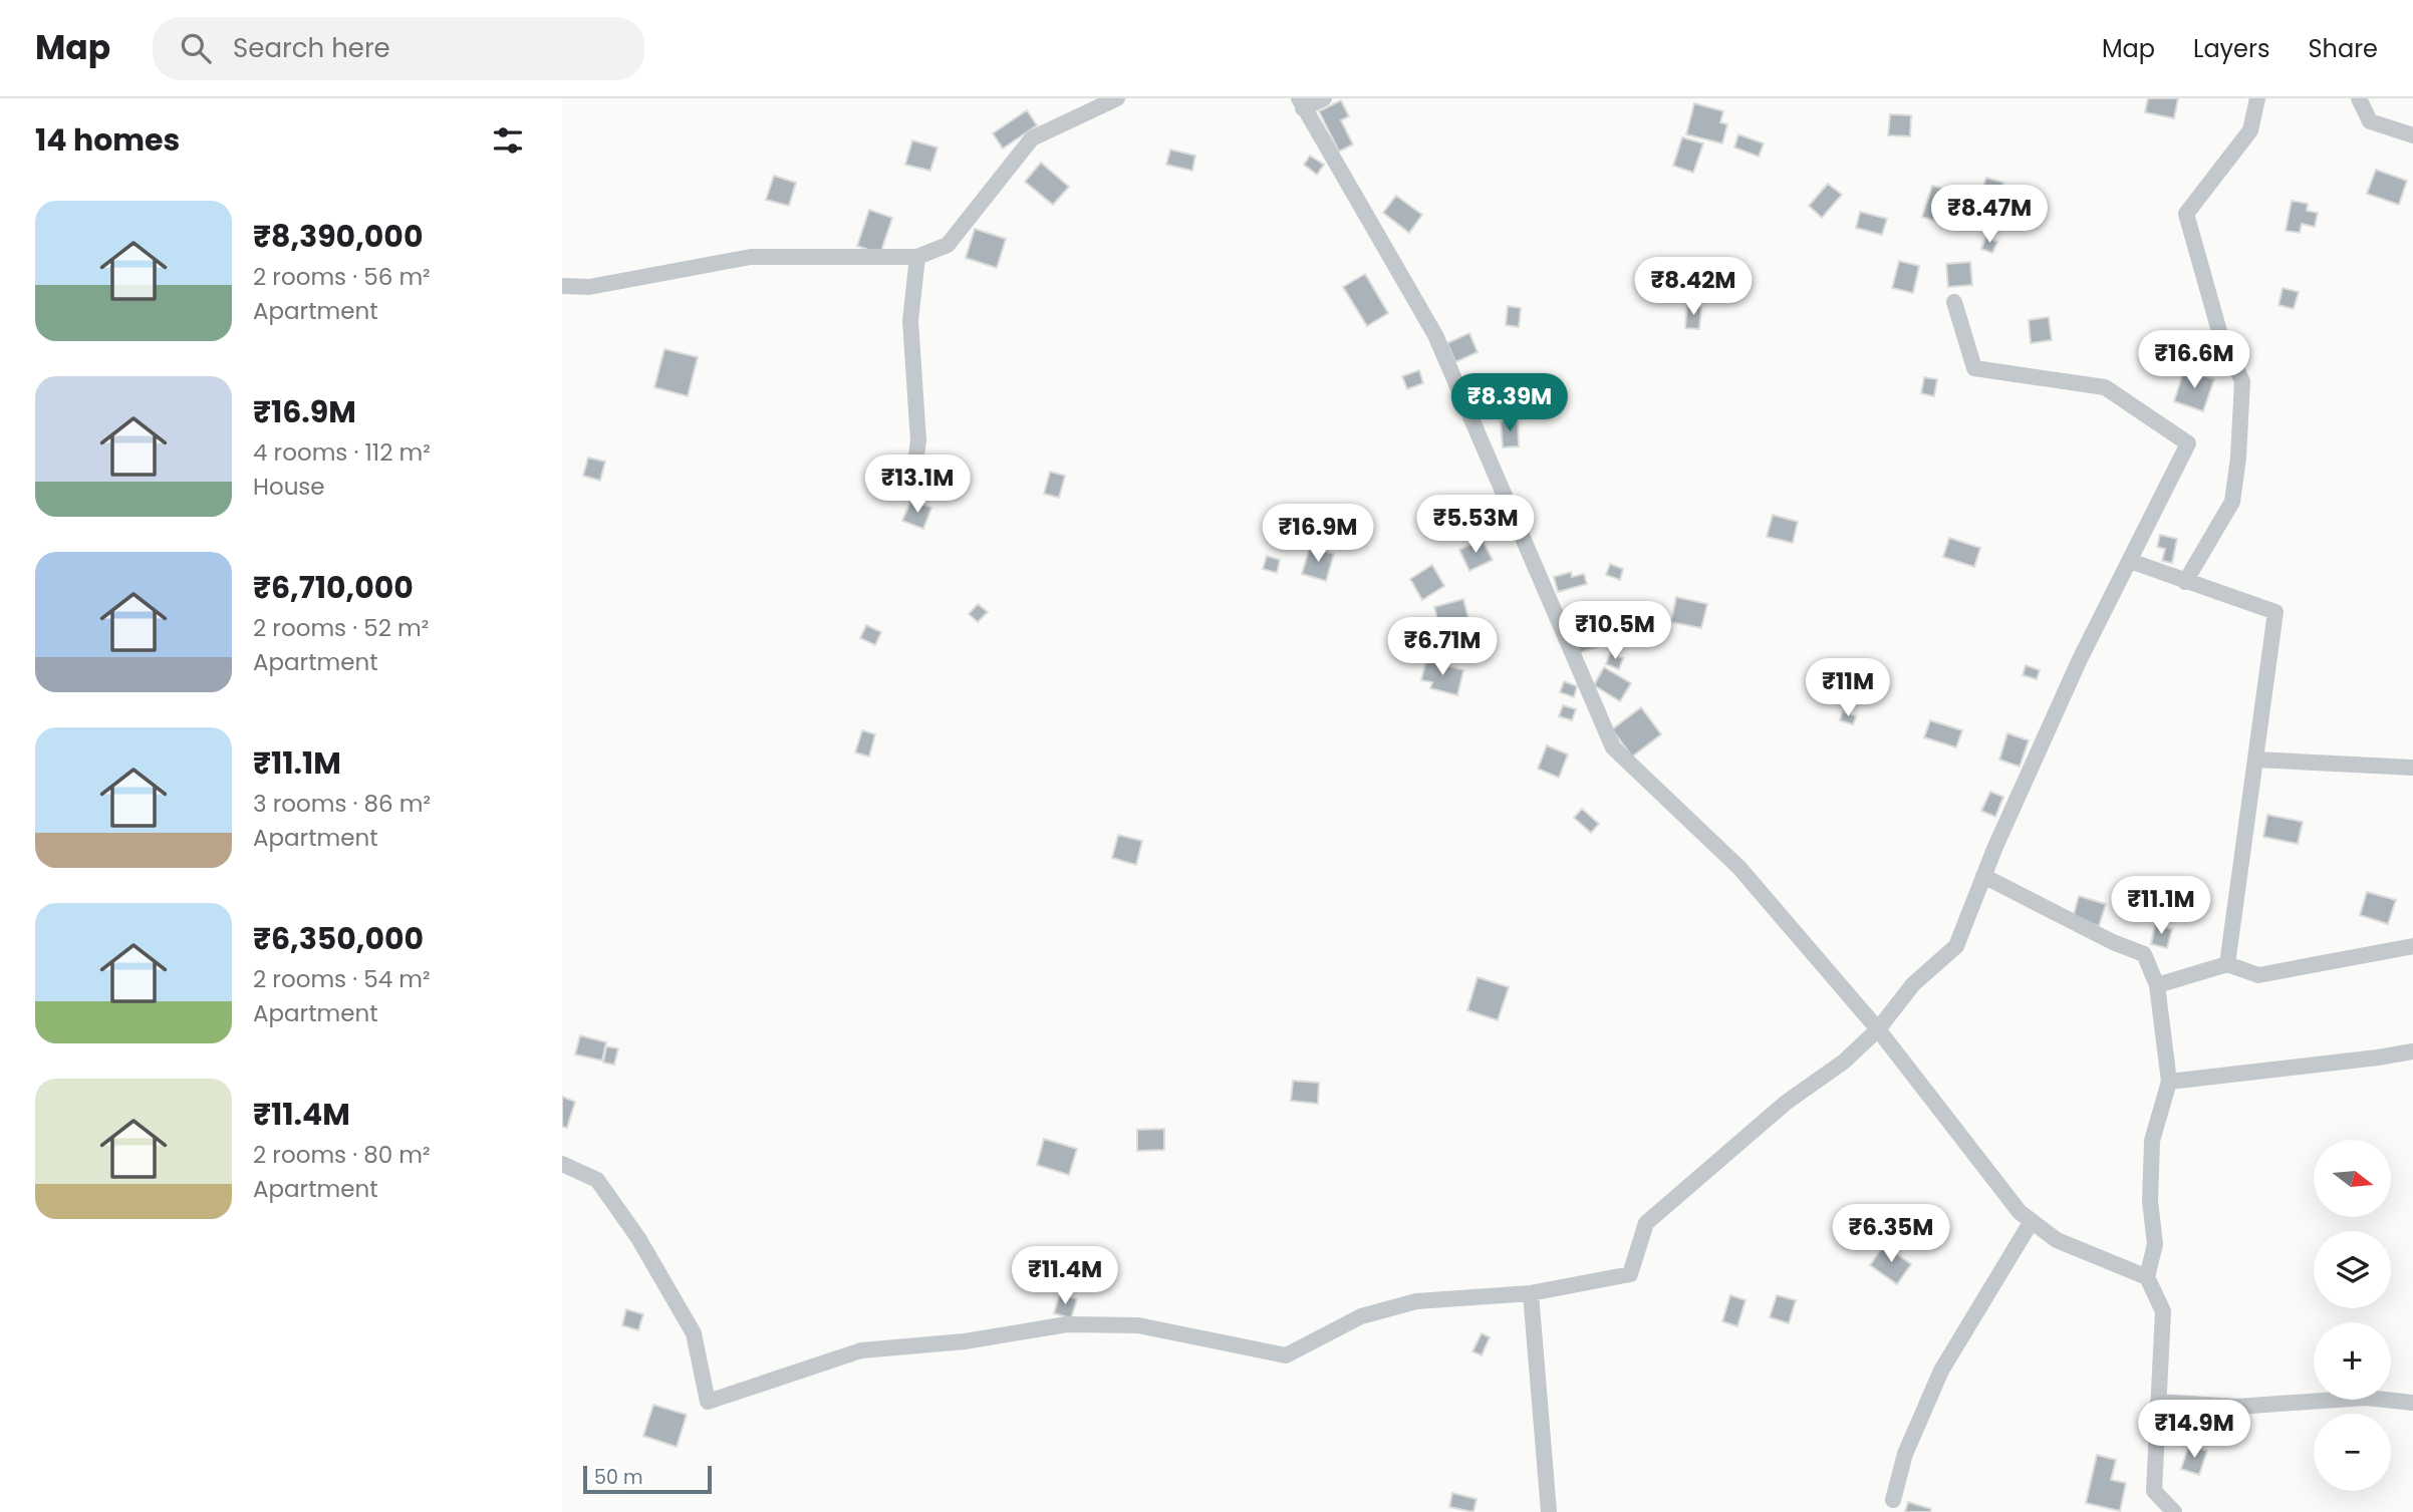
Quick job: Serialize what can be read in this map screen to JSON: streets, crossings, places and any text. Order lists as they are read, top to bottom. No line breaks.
{"scale_bar":"50 m","north":"right","page":{"header":"Map","search":"Search here","nav":["Map","Layers","Share"],"heading":"14 homes","list":[{"name":"₹8,390,000","note":"2 rooms · 56 m² · Apartment"},{"name":"₹16.9M","note":"4 rooms · 112 m² · House"},{"name":"₹6,710,000","note":"2 rooms · 52 m² · Apartment"},{"name":"₹11.1M","note":"3 rooms · 86 m² · Apartment"},{"name":"₹6,350,000","note":"2 rooms · 54 m² · Apartment"},{"name":"₹11.4M","note":"2 rooms · 80 m² · Apartment"}],"price":["₹8.47M","₹8.42M","₹16.6M","₹8.39M","₹13.1M","₹5.53M","₹16.9M","₹10.5M","₹6.71M","₹11M","₹11.1M","₹6.35M","₹11.4M","₹14.9M"],"map_buttons":["+","−"],"scale":"50 m"}}
